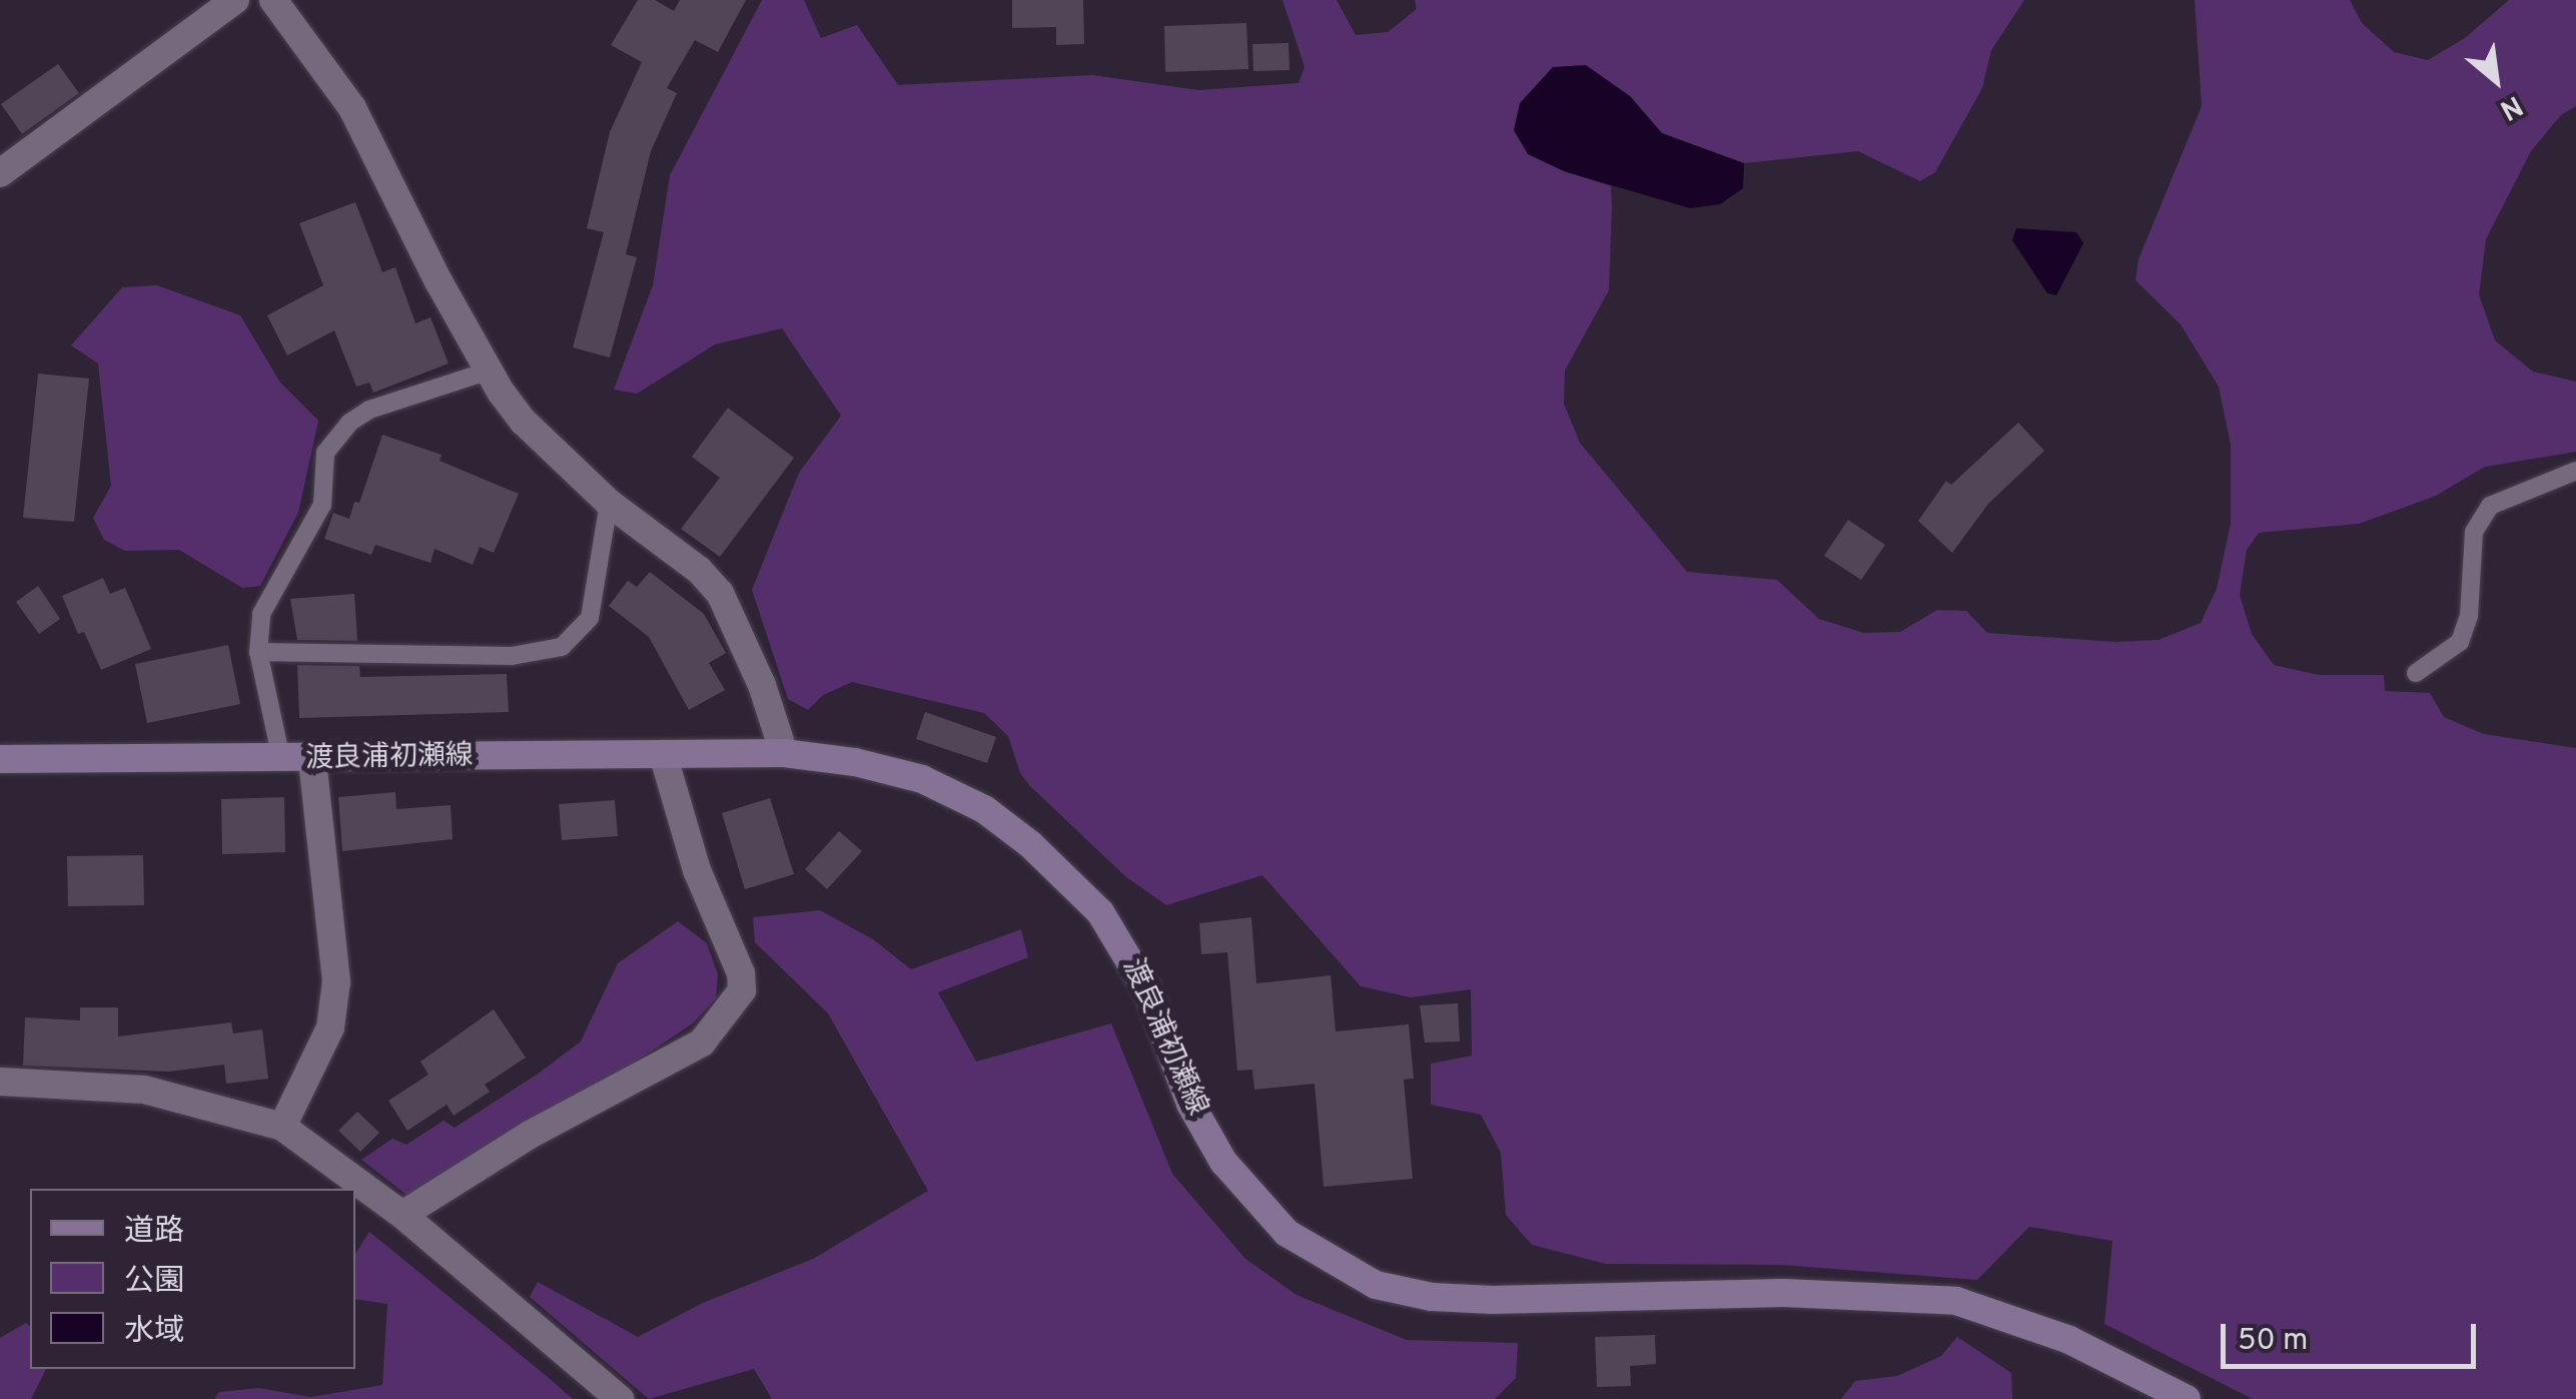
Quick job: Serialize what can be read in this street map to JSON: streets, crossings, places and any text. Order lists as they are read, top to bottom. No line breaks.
{"streets":{"main road":["渡良浦初瀬線"]},"legend":["道路","公園","水域"],"scale_bar":"50 m","north":"bottom right"}
